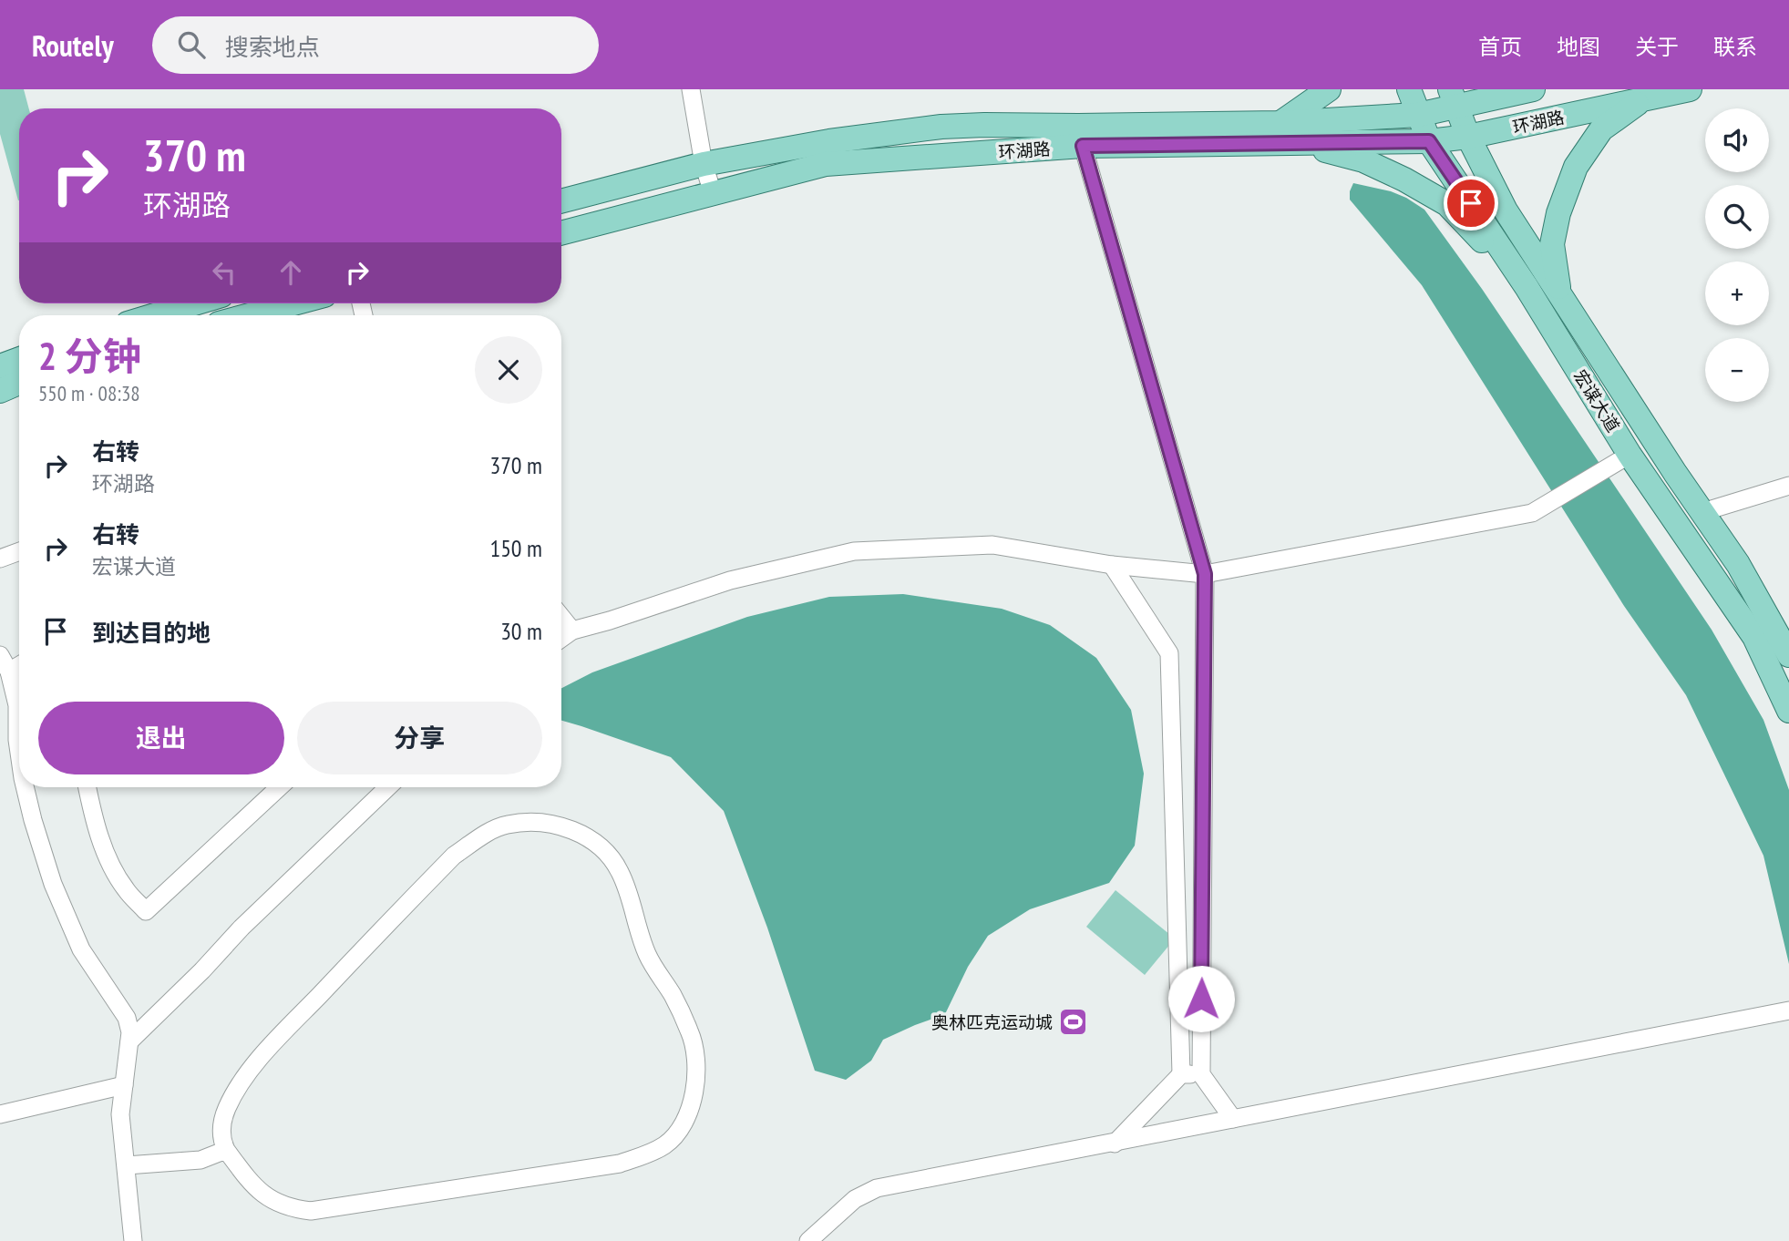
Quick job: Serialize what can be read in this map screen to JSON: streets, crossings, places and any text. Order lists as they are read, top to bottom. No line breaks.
{"streets":{"main road":["环湖路","宏谋大道"]},"crossings":[["环湖路","宏谋大道"]],"places":{"sports":["奥林匹克运动城"]},"page":{"header":"Routely","search":"搜索地点","nav":["首页","地图","关于","联系"],"map_buttons":["+","−"],"turn":["370 m","环湖路"],"heading":["2 分钟","550 m · 08:38"],"list":[{"name":"右转","note":"环湖路","value":"370 m"},{"name":"右转","note":"宏谋大道","value":"150 m"},{"name":"到达目的地","value":"30 m"}],"buttons":["退出","分享"]}}
